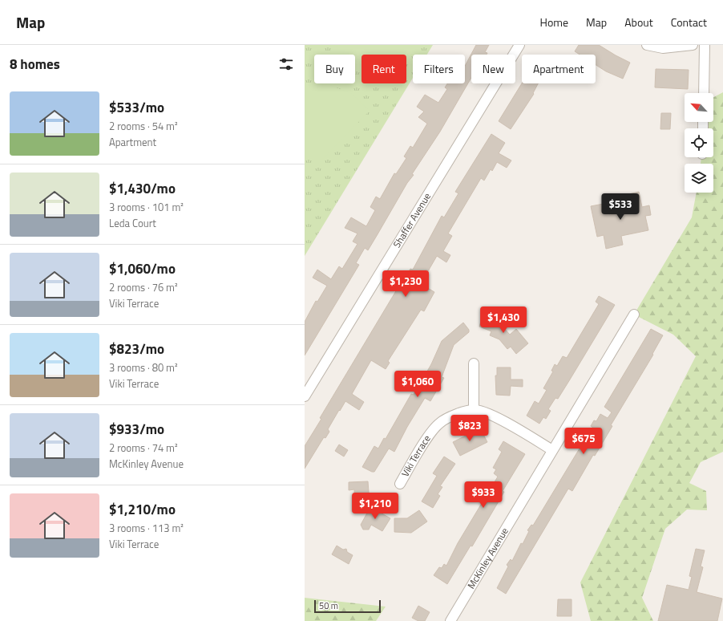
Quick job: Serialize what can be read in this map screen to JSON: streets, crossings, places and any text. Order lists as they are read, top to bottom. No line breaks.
{"streets":{"street":["Shaffer Avenue","Viki Terrace","McKinley Avenue"]},"scale_bar":"50 m","north":"top left","page":{"header":"Map","nav":["Home","Map","About","Contact"],"heading":"8 homes","chip":["Buy","Rent","Filters","New","Apartment"],"list":[{"name":"$533/mo","note":"2 rooms · 54 m² · Apartment"},{"name":"$1,430/mo","note":"3 rooms · 101 m² · Leda Court"},{"name":"$1,060/mo","note":"2 rooms · 76 m² · Viki Terrace"},{"name":"$823/mo","note":"3 rooms · 80 m² · Viki Terrace"},{"name":"$933/mo","note":"2 rooms · 74 m² · McKinley Avenue"},{"name":"$1,210/mo","note":"3 rooms · 113 m² · Viki Terrace"}],"price":["$533","$1,230","$1,430","$1,060","$823","$675","$933","$1,210"],"scale":"50 m"}}
